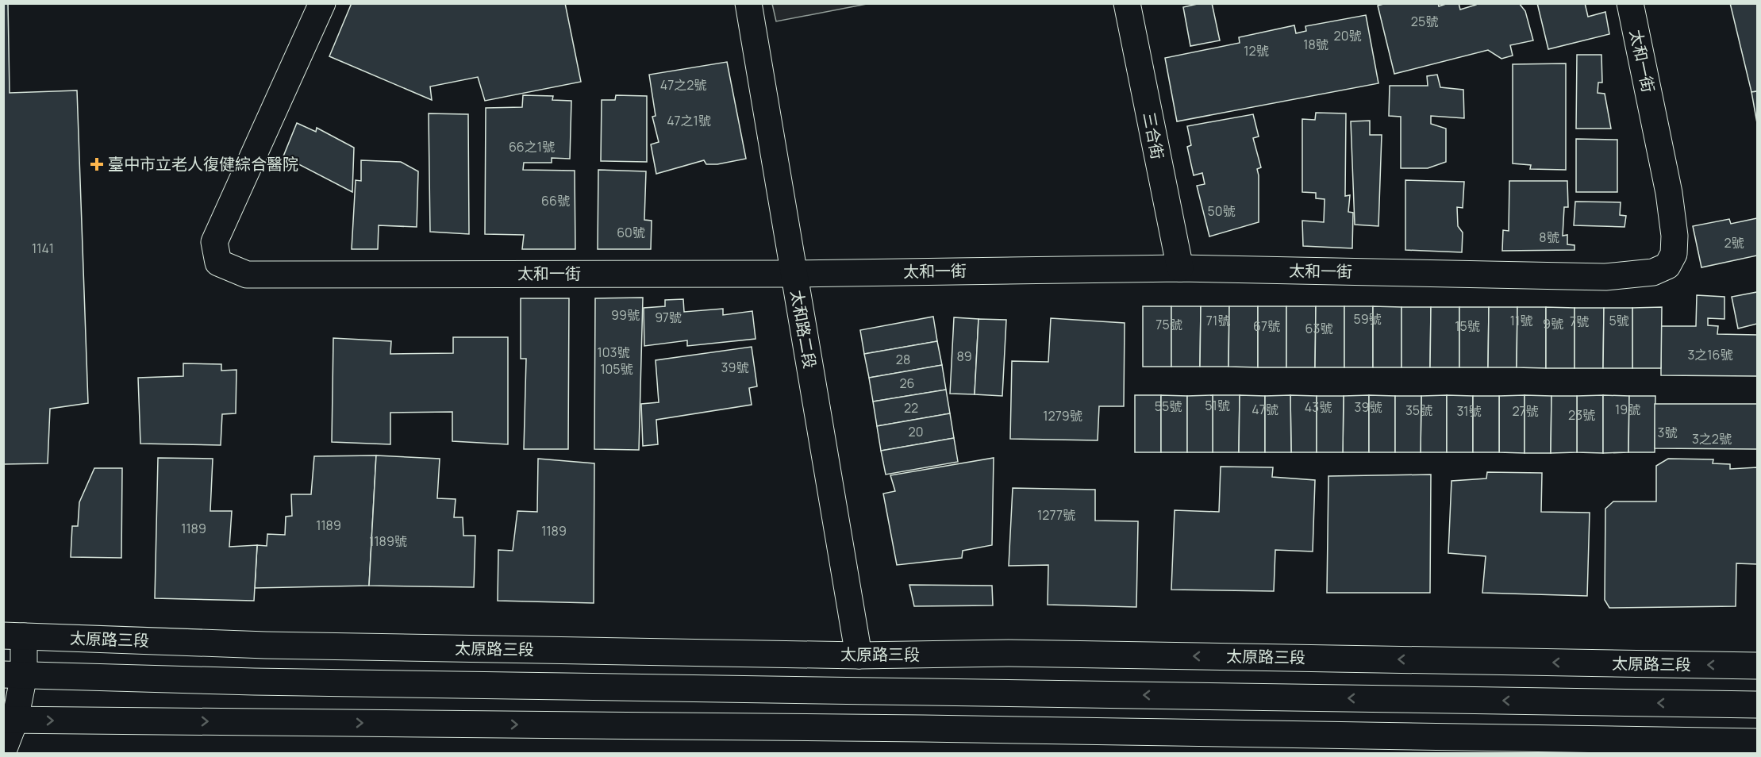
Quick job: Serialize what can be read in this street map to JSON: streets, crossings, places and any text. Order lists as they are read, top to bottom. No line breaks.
{"streets":{"main road":["太和一街","三合街","太和路二段","太原路三段"]},"crossings":[["太和一街","三合街"],["太和一街","太和路二段"],["太和路二段","太原路三段"]],"places":{"health":["臺中市立老人復健綜合醫院"]},"house_numbers":["25號","20號","18號","12號","47之2號","47之1號","66之1號","66號","50號","60號","8號","2號","1141","99號","97號","59號","71號","11號","5號","7號","9號","75號","67號","15號","63號","103號","3之16號","89","28","39號","105號","26","51號","55號","43號","39號","22","47號","19號","35號","31號","27號","23號","1279號","20","3號","3之2號","1277號","1189","1189","1189","1189號"]}
